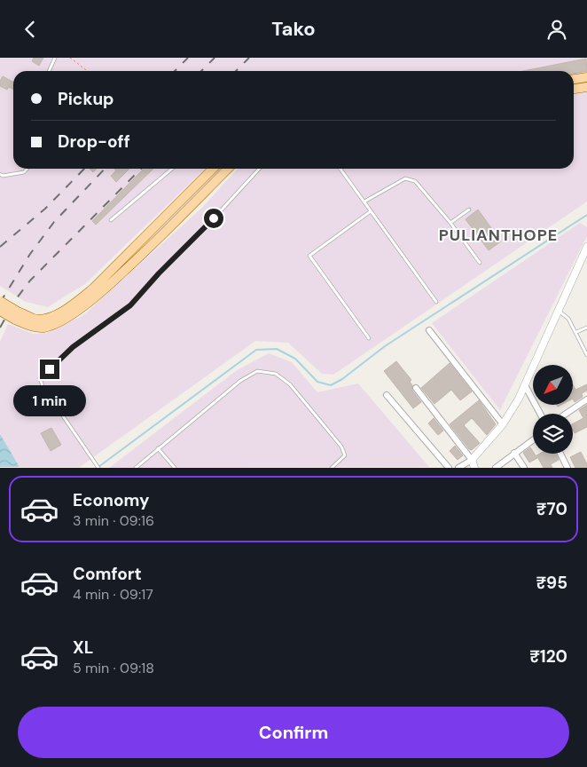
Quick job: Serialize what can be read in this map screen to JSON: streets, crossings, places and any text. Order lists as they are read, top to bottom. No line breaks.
{"districts":["PULIANTHOPE"],"north":"bottom left","page":{"header":"Tako","banner":["Pickup","Drop-off"],"bubble":"1 min","list":[{"name":"Economy","note":"3 min · 09:16","value":"₹70"},{"name":"Comfort","note":"4 min · 09:17","value":"₹95"},{"name":"XL","note":"5 min · 09:18","value":"₹120"}],"buttons":"Confirm"}}
